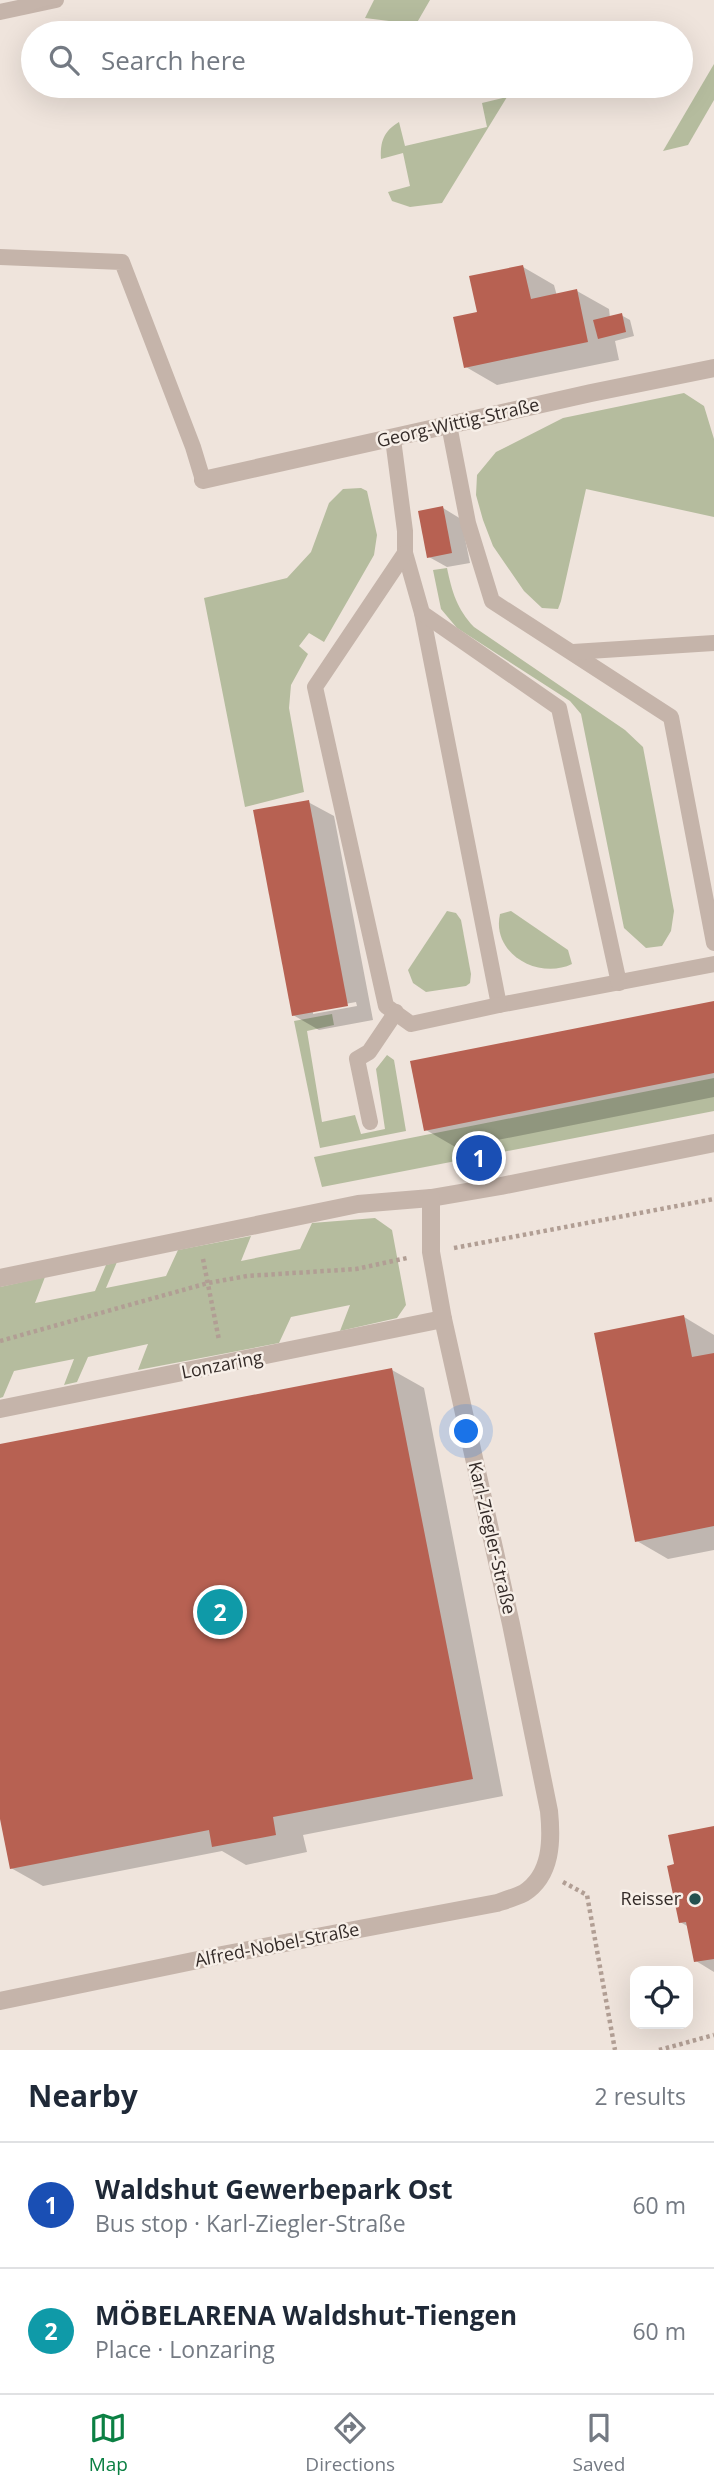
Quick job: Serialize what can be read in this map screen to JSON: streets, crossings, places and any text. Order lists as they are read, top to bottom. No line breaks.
{"streets":{"street":["Georg-Wittig-Straße","Lonzaring","Karl-Ziegler-Straße","Alfred-Nobel-Straße"]},"crossings":[["Lonzaring","Karl-Ziegler-Straße"],["Karl-Ziegler-Straße","Alfred-Nobel-Straße"]],"places":["Reisser"],"page":{"search":"Search here","pins":["1","2"],"heading":["Nearby","2 results"],"list":[{"mark":"1","name":"Waldshut Gewerbepark Ost","note":"Bus stop · Karl-Ziegler-Straße","value":"60 m"},{"mark":"2","name":"MÖBELARENA Waldshut-Tiengen","note":"Place · Lonzaring","value":"60 m"}],"nav":["Map","Directions","Saved"]}}
